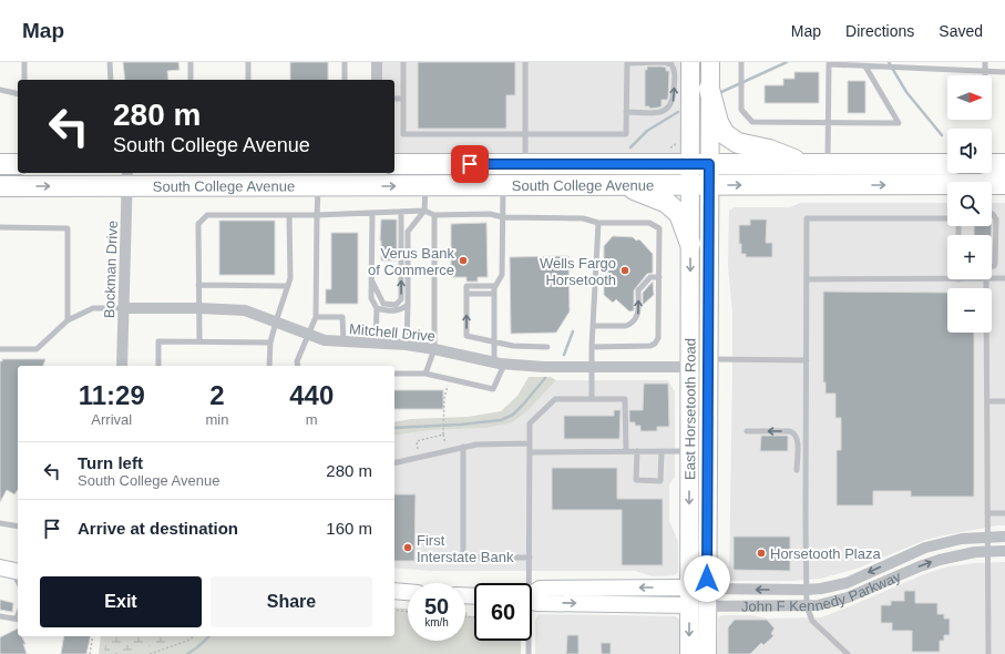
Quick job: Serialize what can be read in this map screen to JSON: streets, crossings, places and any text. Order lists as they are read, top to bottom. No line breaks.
{"streets":{"highway":["South College Avenue"],"main road":["East Horsetooth Road"],"street":["Bockman Drive","Mitchell Drive","John F Kennedy Parkway"]},"crossings":[["South College Avenue","Bockman Drive"],["South College Avenue","East Horsetooth Road"],["Bockman Drive","Mitchell Drive"],["Mitchell Drive","East Horsetooth Road"],["East Horsetooth Road","John F Kennedy Parkway"]],"places":["Verus Bank of Commerce","Wells Fargo Horsetooth","First Interstate Bank","Horsetooth Plaza"],"north":"right","page":{"header":"Map","nav":["Map","Directions","Saved"],"map_buttons":["+","−"],"turn":["280 m","South College Avenue"],"eta":["11:29","Arrival","2","min","440","m"],"list":[{"name":"Turn left","note":"South College Avenue","value":"280 m"},{"name":"Arrive at destination","value":"160 m"}],"buttons":["Exit","Share"],"speed":"50 km/h","limit":"60"}}
